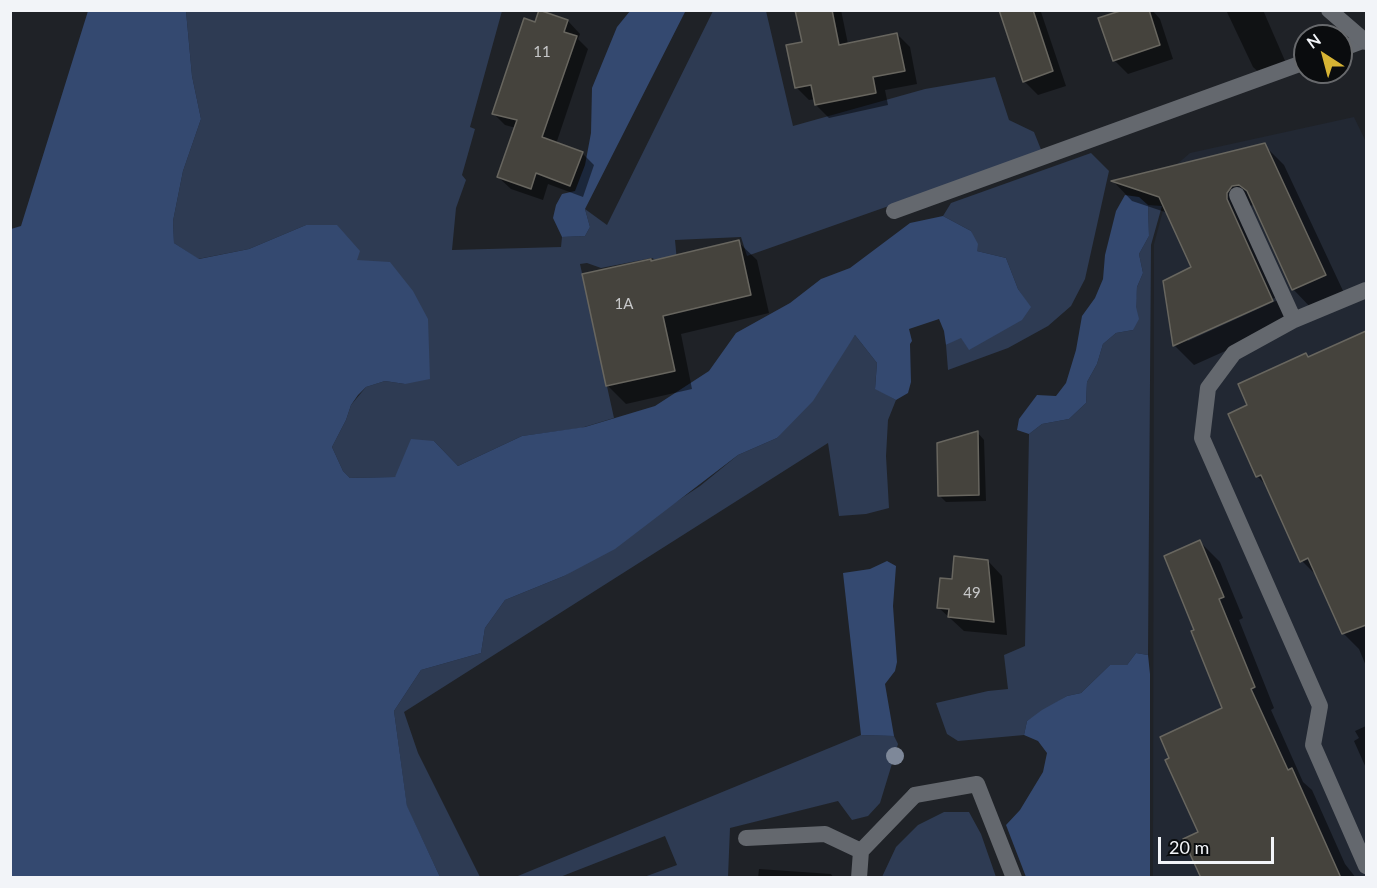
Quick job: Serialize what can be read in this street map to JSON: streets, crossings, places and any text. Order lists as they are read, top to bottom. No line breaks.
{"house_numbers":["11","1A","49"],"scale_bar":"20 m","north":"top left"}
